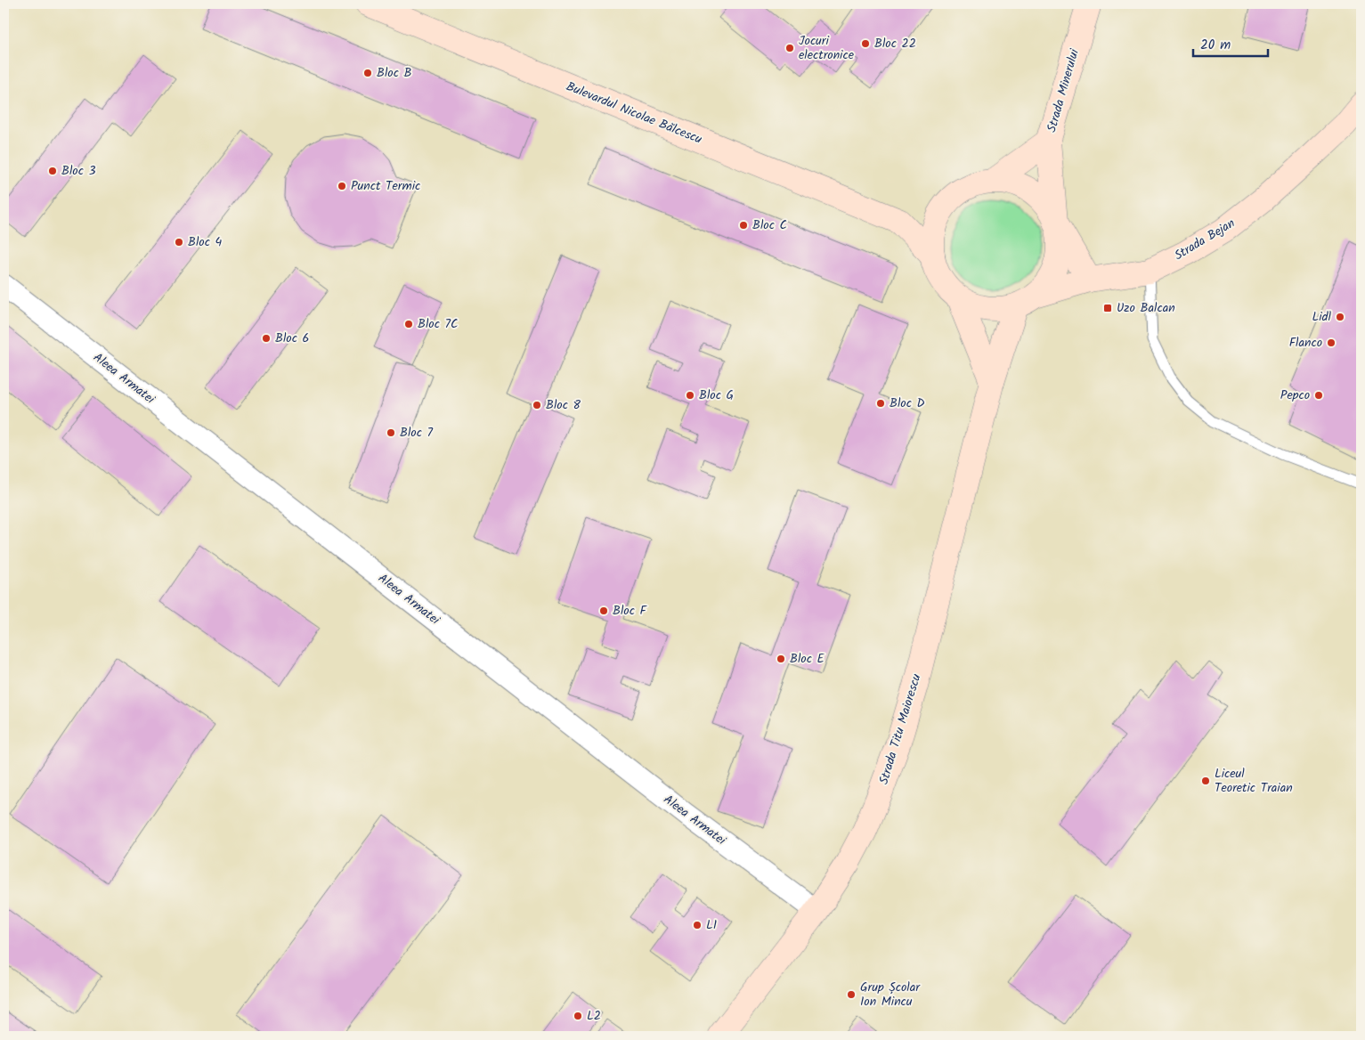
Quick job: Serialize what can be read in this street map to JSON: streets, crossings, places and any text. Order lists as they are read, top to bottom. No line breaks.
{"streets":{"main road":["Strada Minerului","Bulevardul Nicolae Bălcescu","Strada Bejan","Strada Titu Maiorescu"],"street":["Aleea Armatei"]},"crossings":[["Strada Minerului","Strada Bejan"],["Aleea Armatei","Strada Titu Maiorescu"]],"places":{"other":["Bloc 22","Jocuri electronice","Bloc B","Bloc 3","Punct Termic","Bloc C","Bloc 4","Lidl","Bloc 7C","Bloc 6","Flanco","Bloc G","Pepco","Bloc D","Bloc 8","Bloc 7","Bloc F","Bloc E","Liceul Teoretic Traian","L1","Grup Școlar Ion Mincu","L2"],"transit":["Uzo Balcan"]},"scale_bar":"20 m"}
